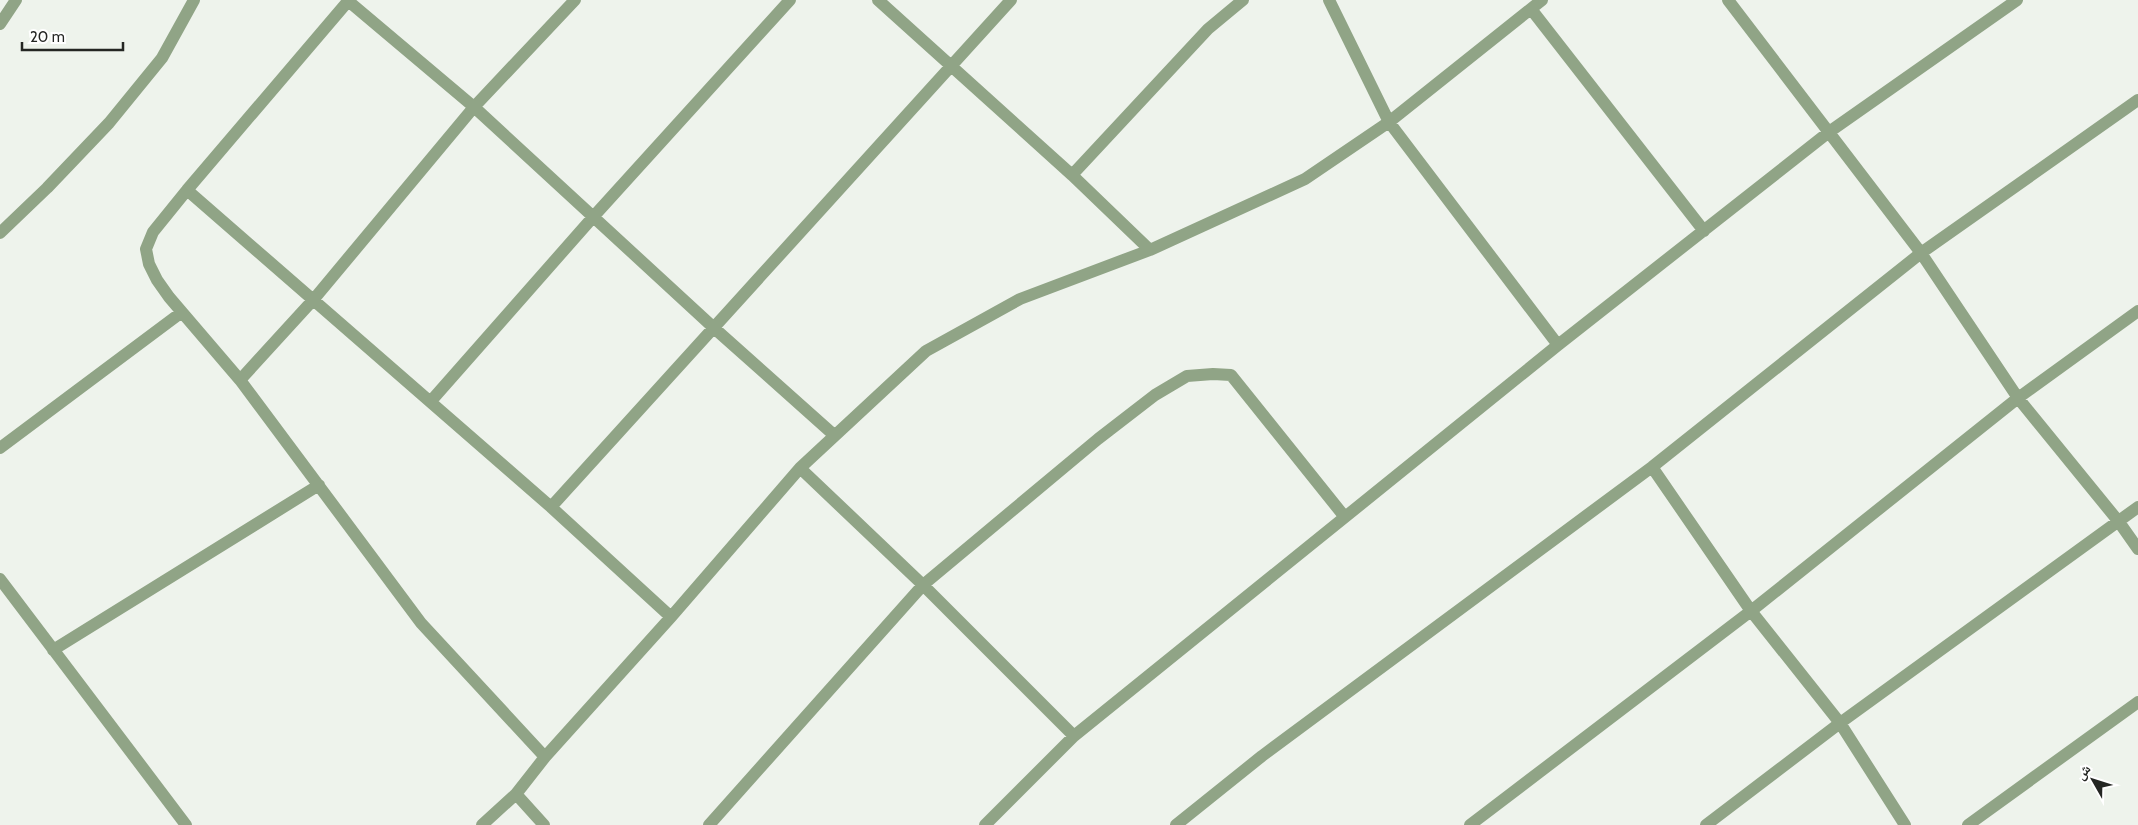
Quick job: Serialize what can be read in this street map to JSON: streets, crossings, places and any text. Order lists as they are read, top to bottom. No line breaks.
{"scale_bar":"20 m","north":"top left"}
